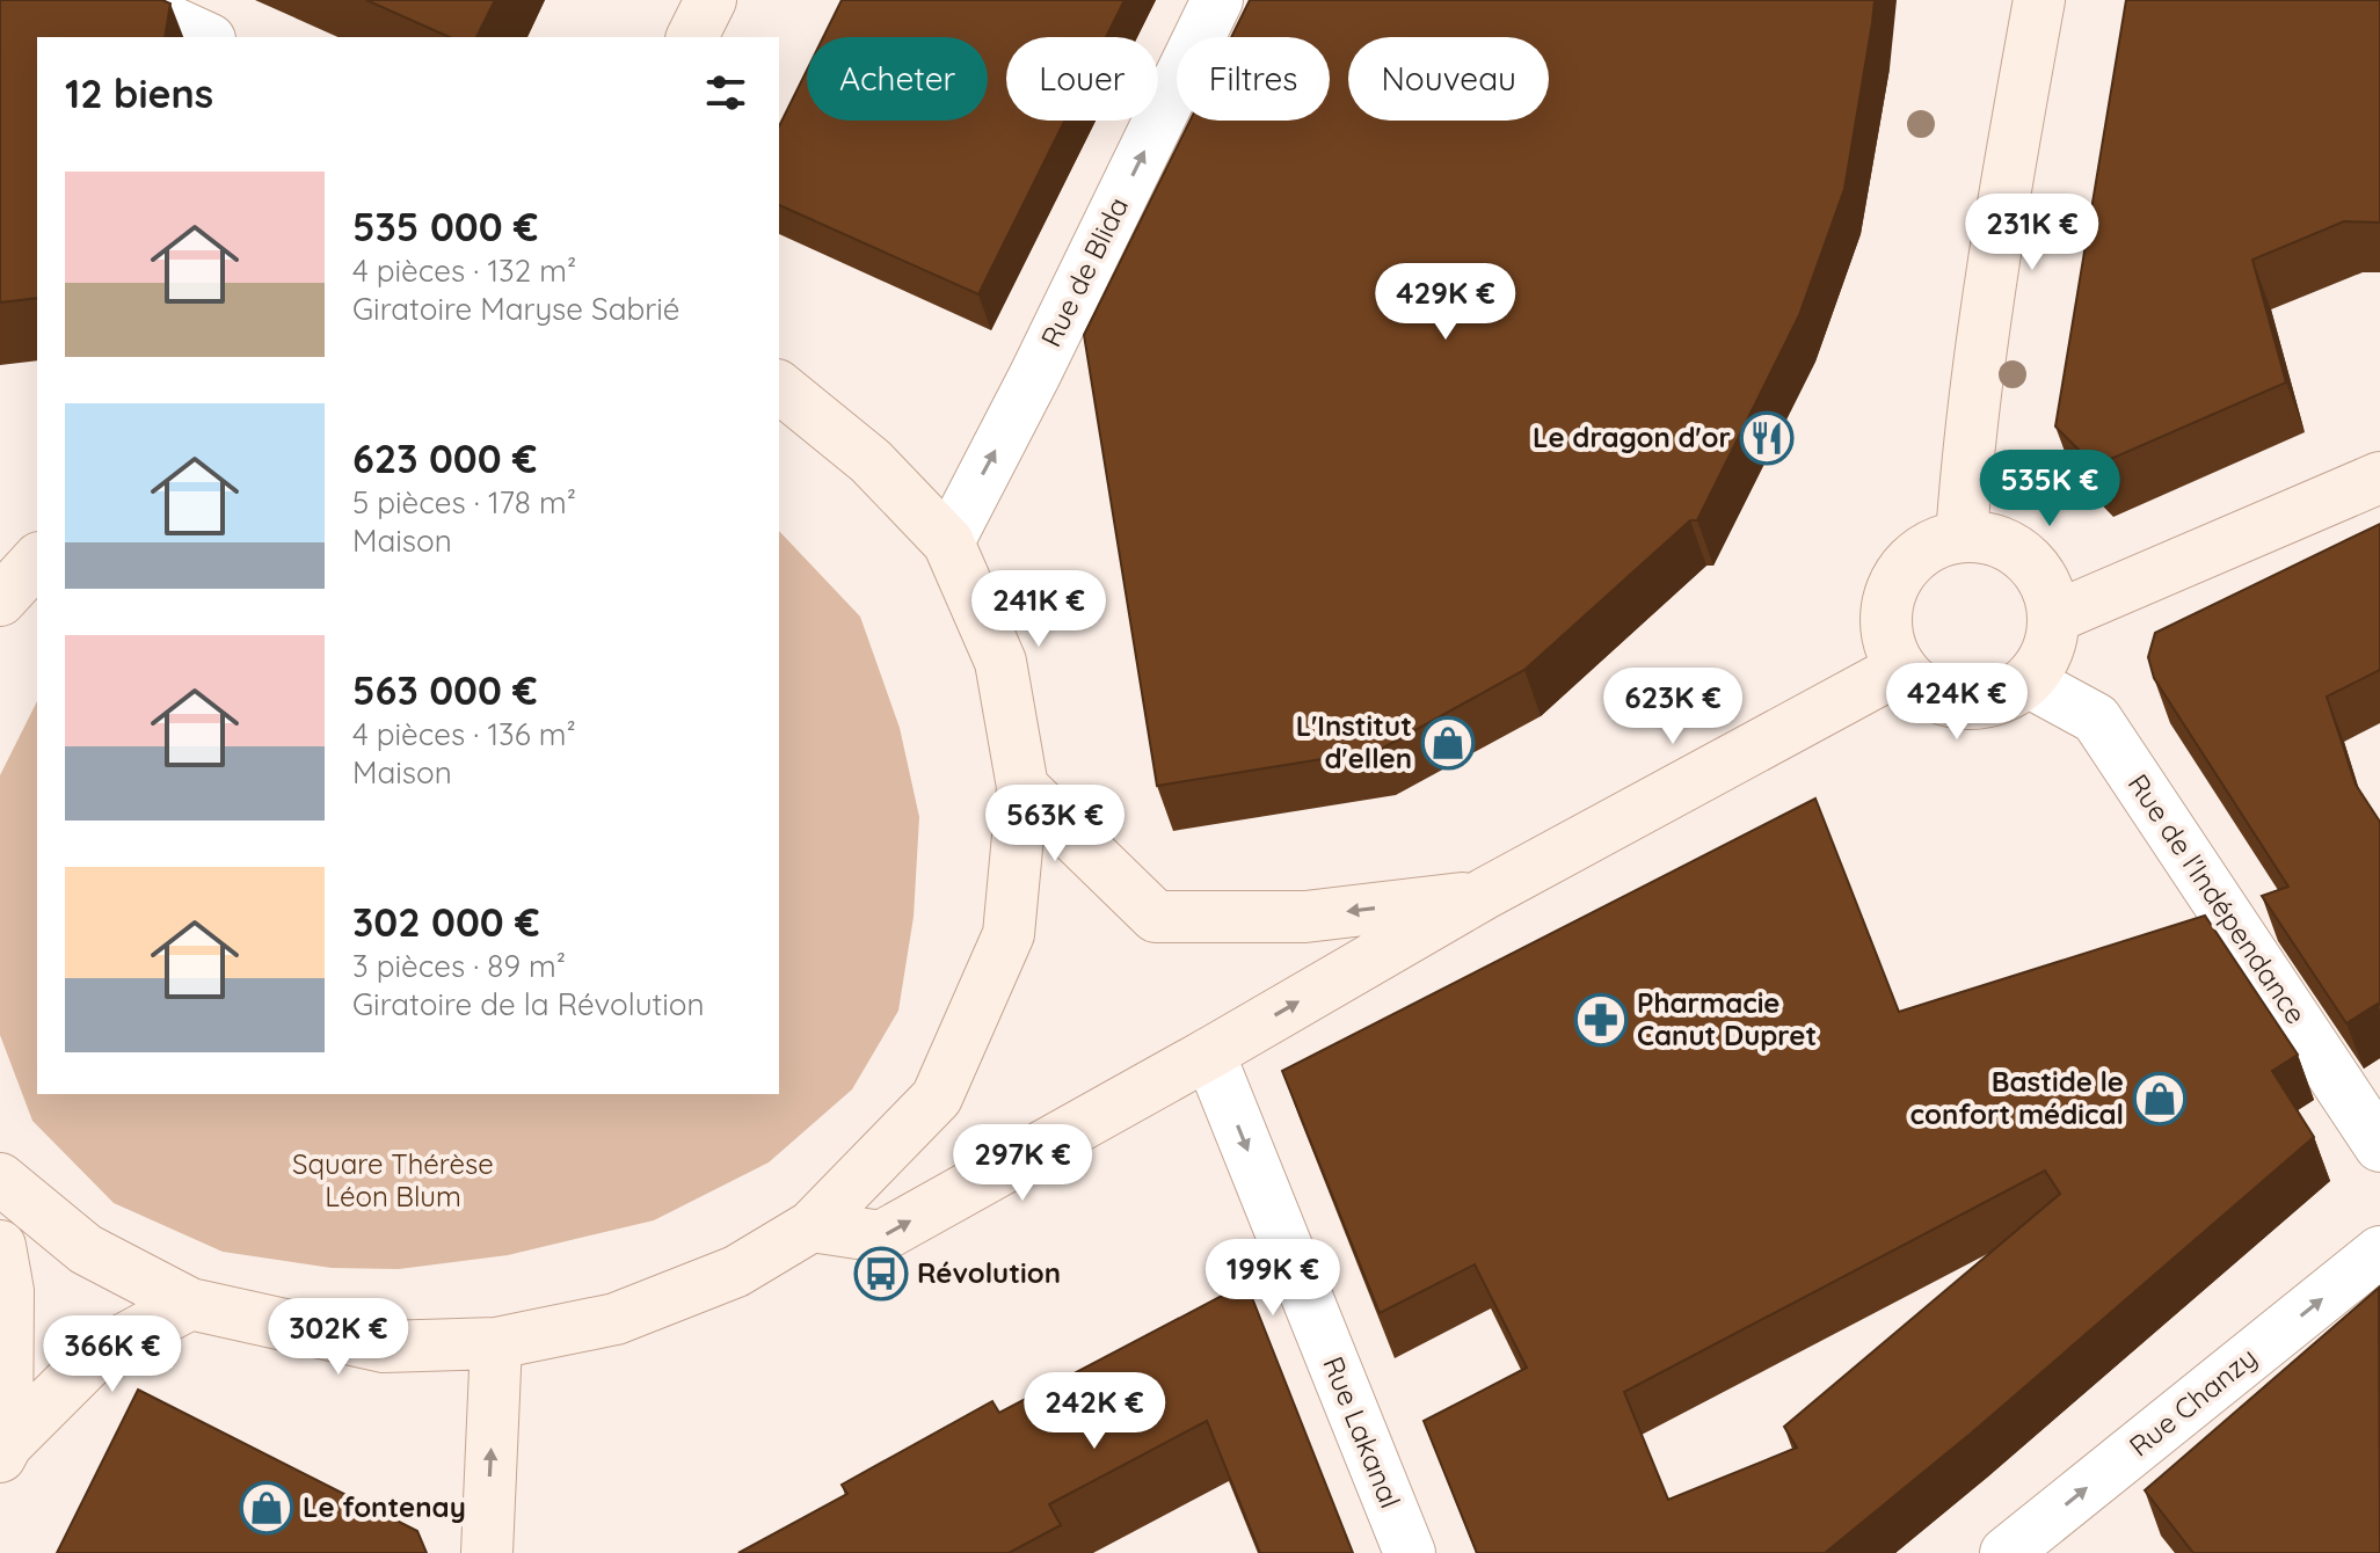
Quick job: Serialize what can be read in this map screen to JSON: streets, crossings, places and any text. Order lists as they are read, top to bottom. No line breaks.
{"streets":{"street":["Rue de Blida","Rue de l'Indépendance","Rue Chanzy","Rue Lakanal"]},"one_way":["Rue de Blida","Rue Chanzy","Rue Lakanal"],"parks":["Square Thérèse Léon Blum"],"places":{"restaurant":["Le dragon d'or"],"shop":["L'Institut d'ellen","Bastide le confort médical","Le fontenay"],"pharmacy":["Pharmacie Canut Dupret"],"bus stop":["Révolution"]},"page":{"chip":["Acheter","Louer","Filtres","Nouveau"],"heading":"12 biens","list":[{"name":"535 000 €","note":"4 pièces · 132 m² · Giratoire Maryse Sabrié"},{"name":"623 000 €","note":"5 pièces · 178 m² · Maison"},{"name":"563 000 €","note":"4 pièces · 136 m² · Maison"},{"name":"302 000 €","note":"3 pièces · 89 m² · Giratoire de la Révolution"}],"price":["231K €","429K €","535K €","241K €","424K €","623K €","563K €","297K €","199K €","302K €","366K €","242K €"]}}
